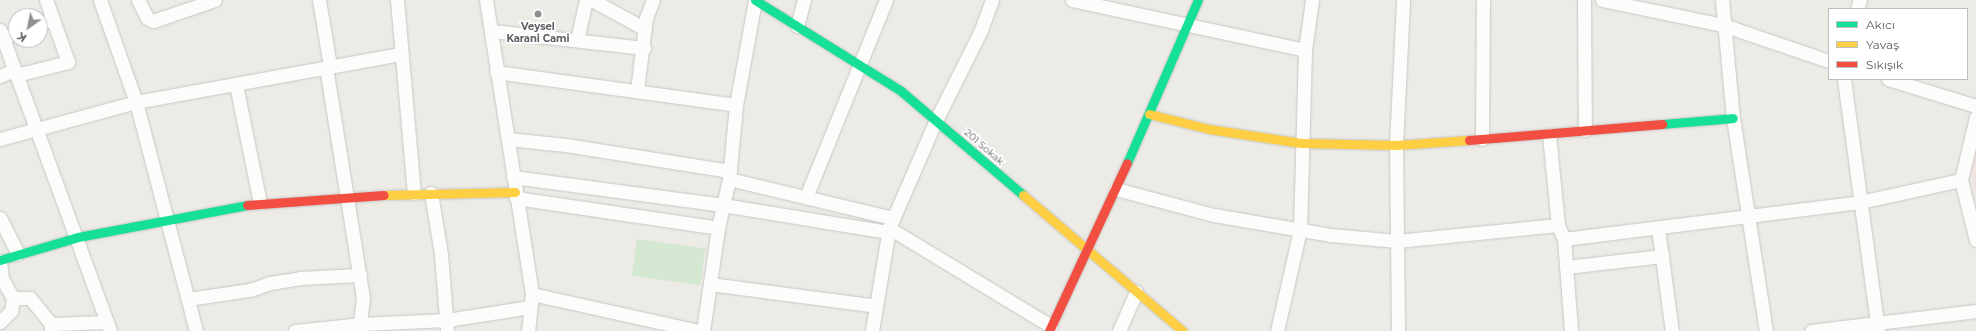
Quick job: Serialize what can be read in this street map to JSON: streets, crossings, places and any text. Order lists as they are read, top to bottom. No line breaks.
{"streets":{"street":["201 Sokak"]},"places":["Veysel Karani Cami"],"legend":["Akıcı","Yavaş","Sıkışık"],"north":"bottom left"}
